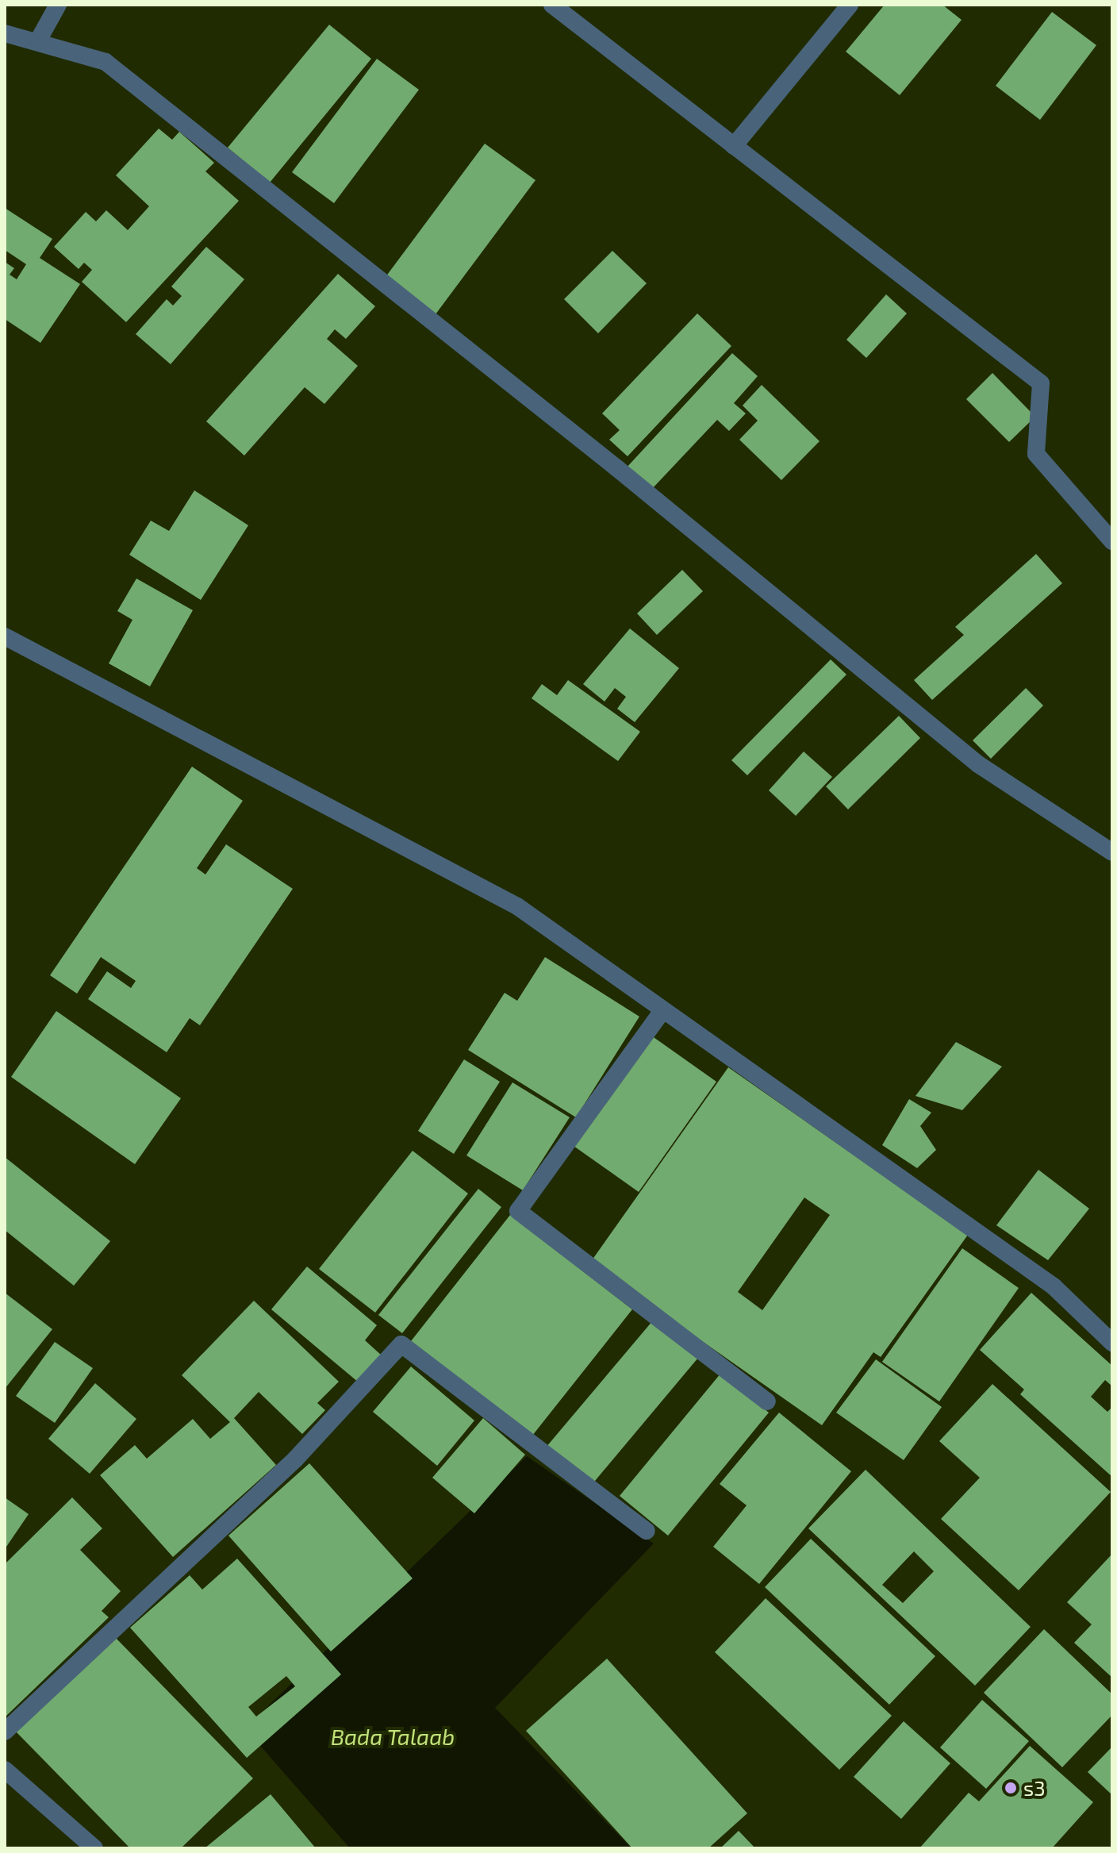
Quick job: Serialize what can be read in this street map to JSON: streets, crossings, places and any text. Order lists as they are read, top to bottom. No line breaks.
{"water":["Bada Talaab"],"places":["s3"]}
